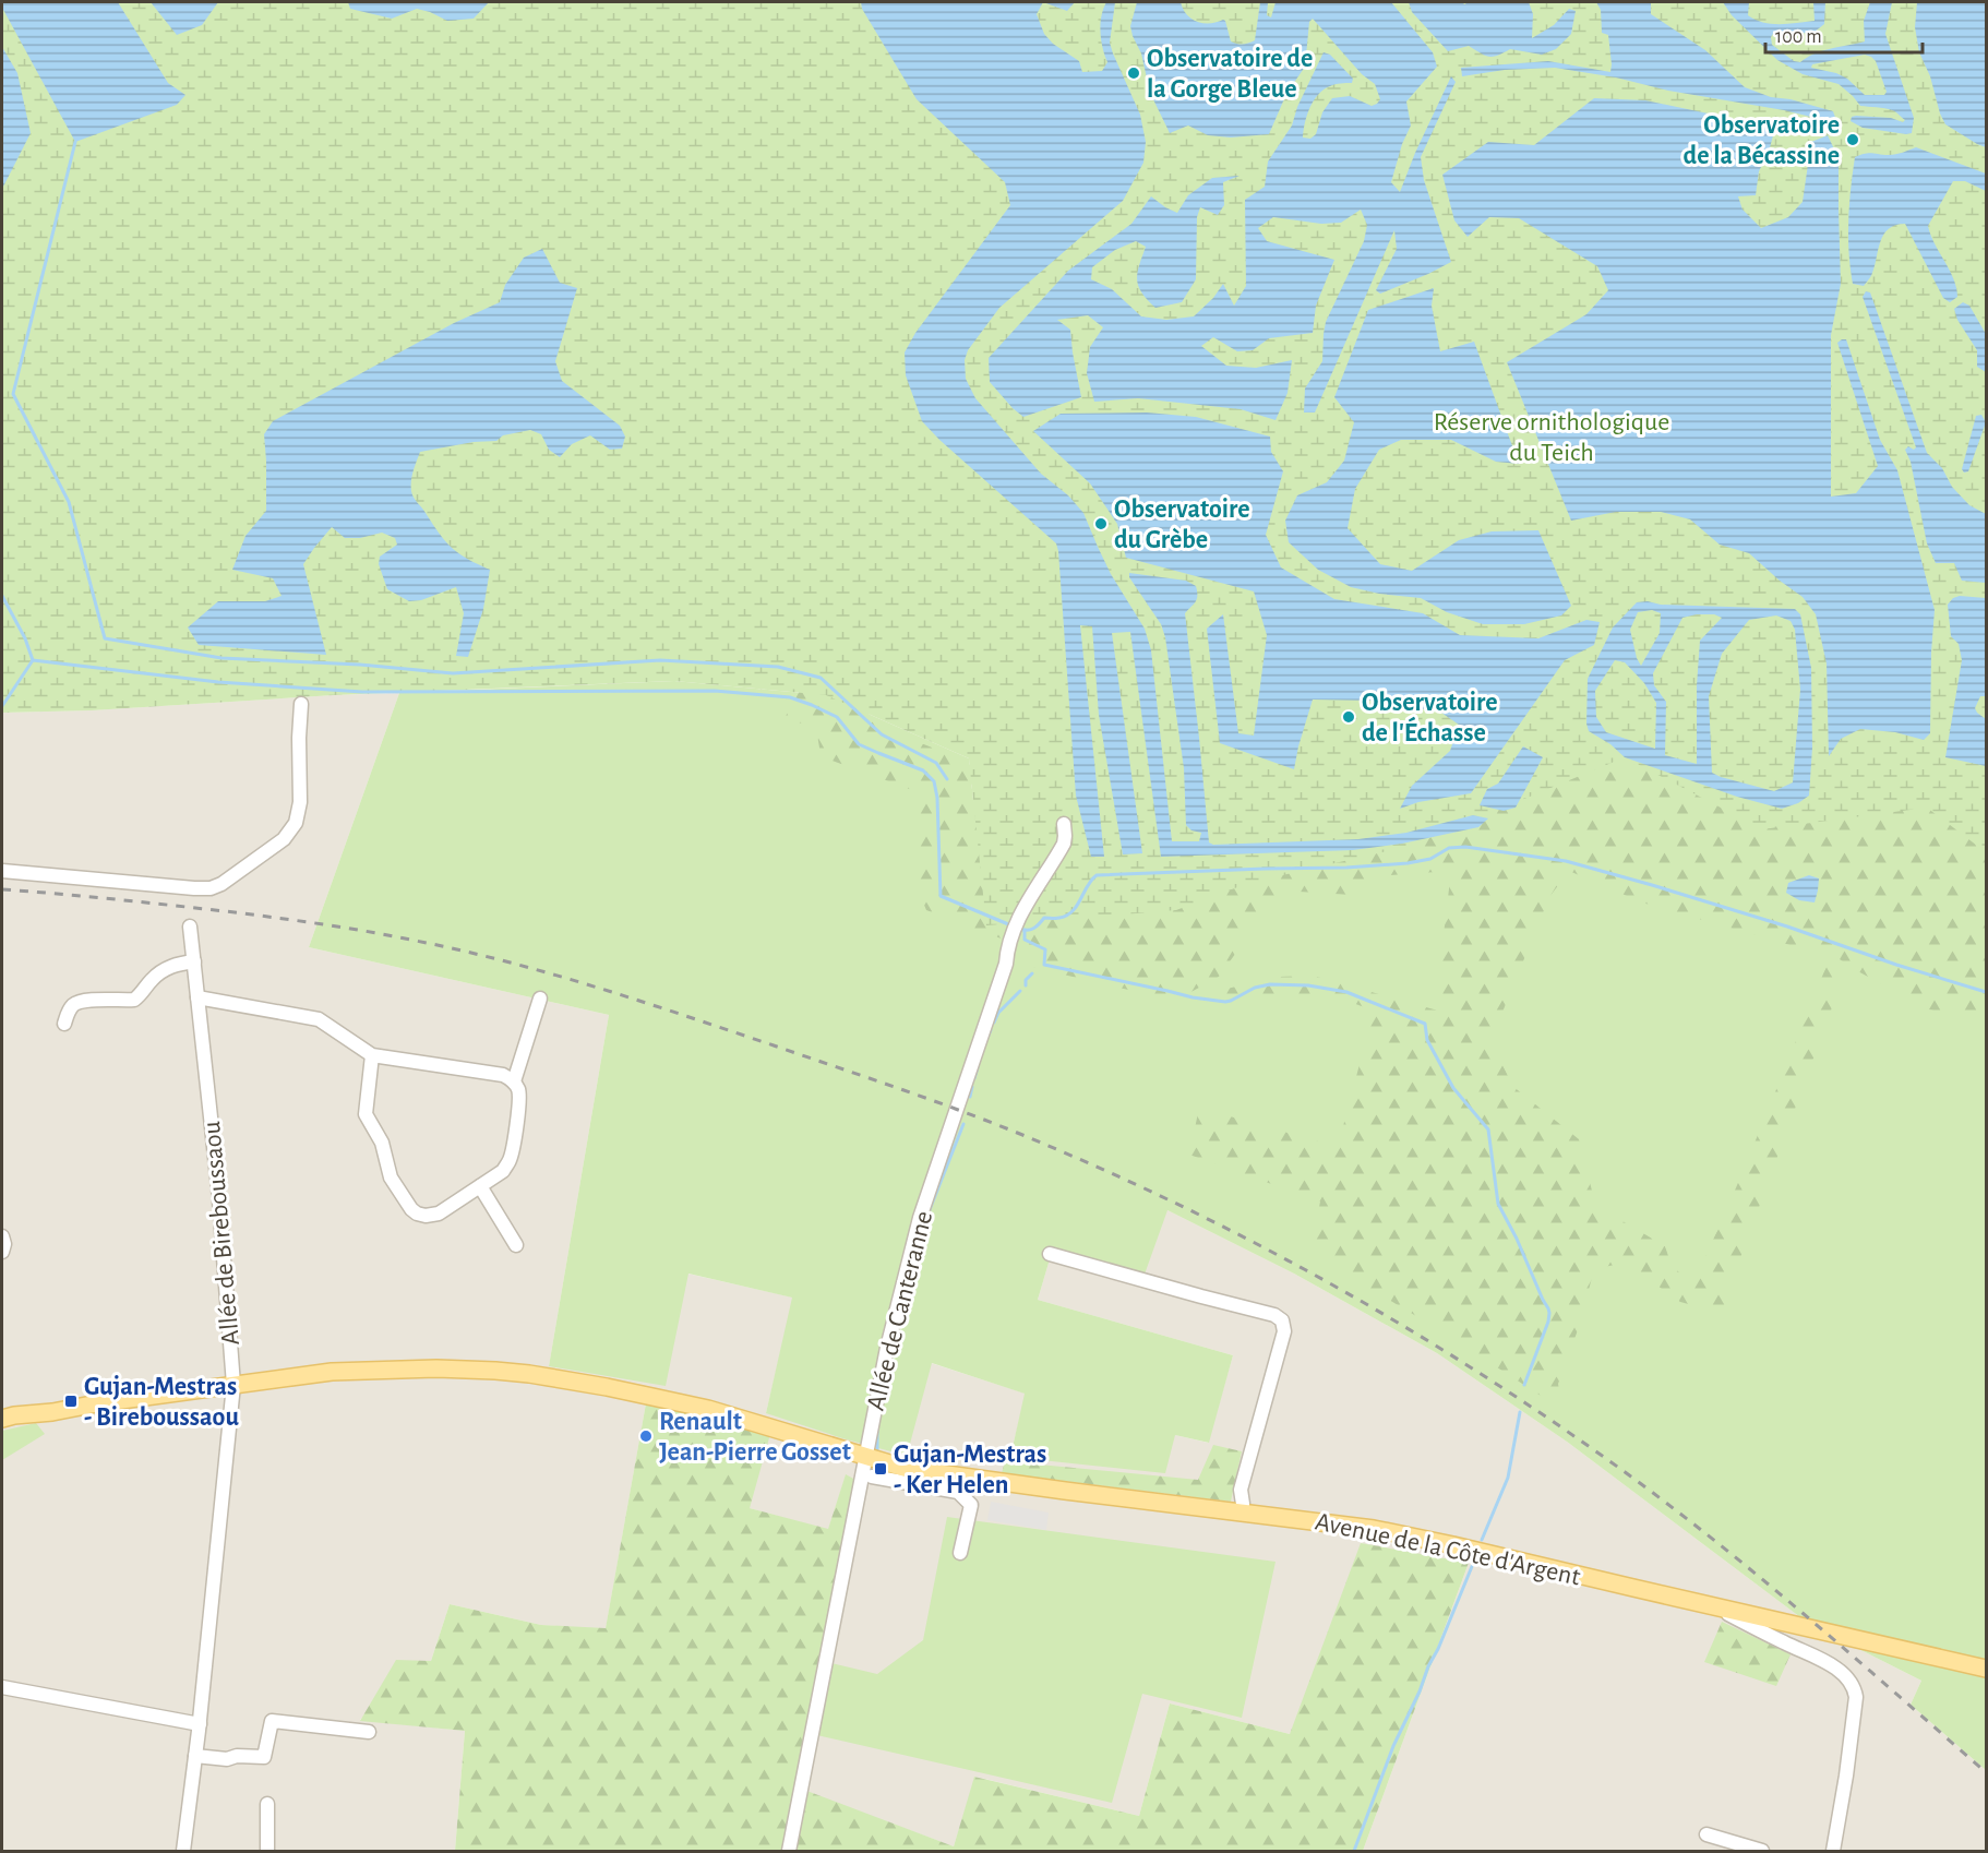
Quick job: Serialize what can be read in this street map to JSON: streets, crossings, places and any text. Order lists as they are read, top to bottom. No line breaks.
{"streets":{"main road":["Avenue de la Côte d'Argent"],"street":["Allée de Bireboussaou","Allée de Canteranne"]},"crossings":[["Allée de Bireboussaou","Avenue de la Côte d'Argent"],["Allée de Canteranne","Avenue de la Côte d'Argent"]],"parks":["Réserve ornithologique du Teich"],"places":{"other":["Observatoire de la Gorge Bleue","Observatoire de la Bécassine","Observatoire du Grèbe","Observatoire de l'Échasse","Renault Jean-Pierre Gosset"],"transit":["Gujan-Mestras - Bireboussaou","Gujan-Mestras - Ker Helen"]},"scale_bar":"100 m"}
